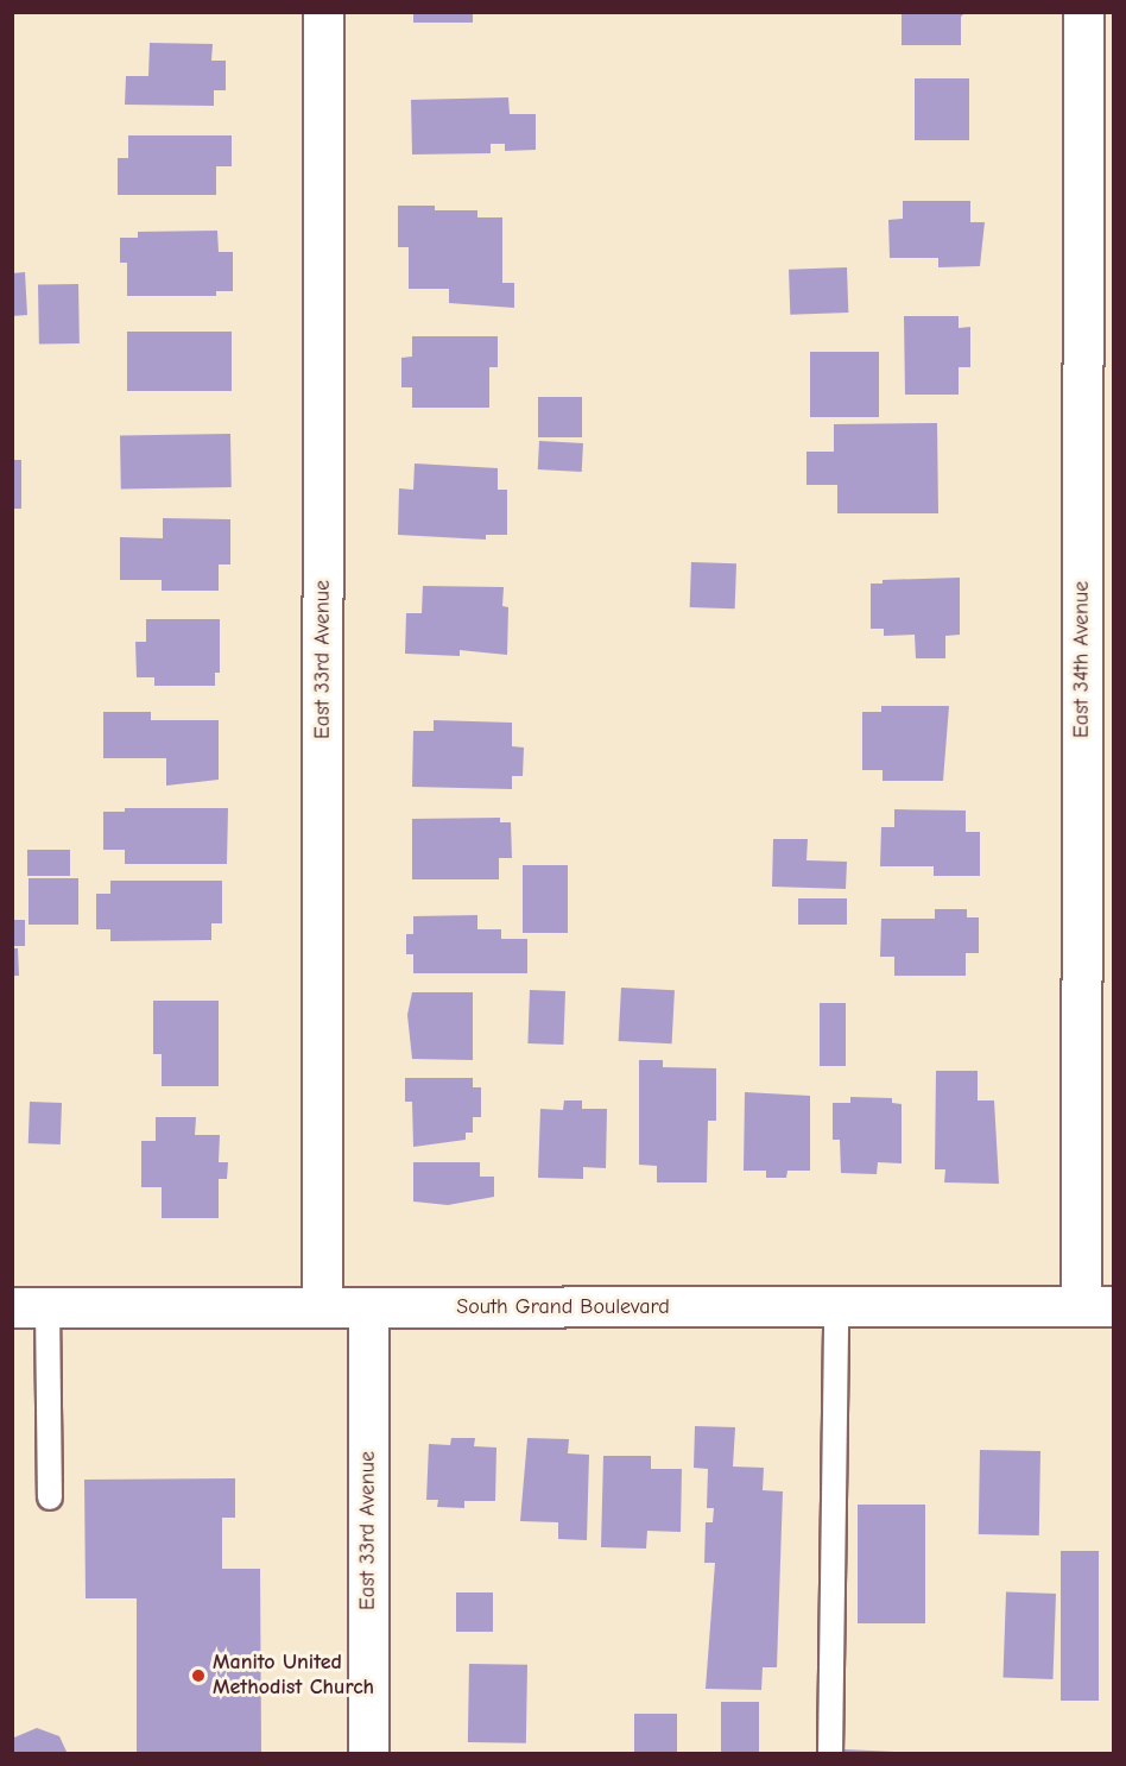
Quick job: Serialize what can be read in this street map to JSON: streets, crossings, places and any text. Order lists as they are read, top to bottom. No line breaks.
{"streets":{"street":["East 33rd Avenue","East 34th Avenue","South Grand Boulevard"]},"crossings":[["East 33rd Avenue","South Grand Boulevard"],["East 34th Avenue","South Grand Boulevard"]],"places":["Manito United Methodist Church"]}
